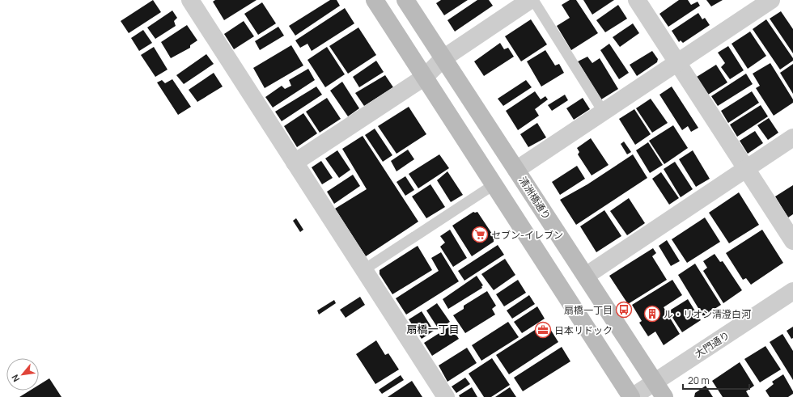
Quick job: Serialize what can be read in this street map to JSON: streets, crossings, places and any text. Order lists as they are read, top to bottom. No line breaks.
{"streets":{"main road":["清洲橋通り"],"street":["大門通り"]},"crossings":[["清洲橋通り","大門通り"]],"districts":["扇橋一丁目"],"places":{"supermarket":["セブン-イレブン"],"bus stop":["扇橋一丁目"],"building":["ル・リオン清澄白河"],"office":["日本リドック"]},"scale_bar":"20 m","north":"bottom left"}
